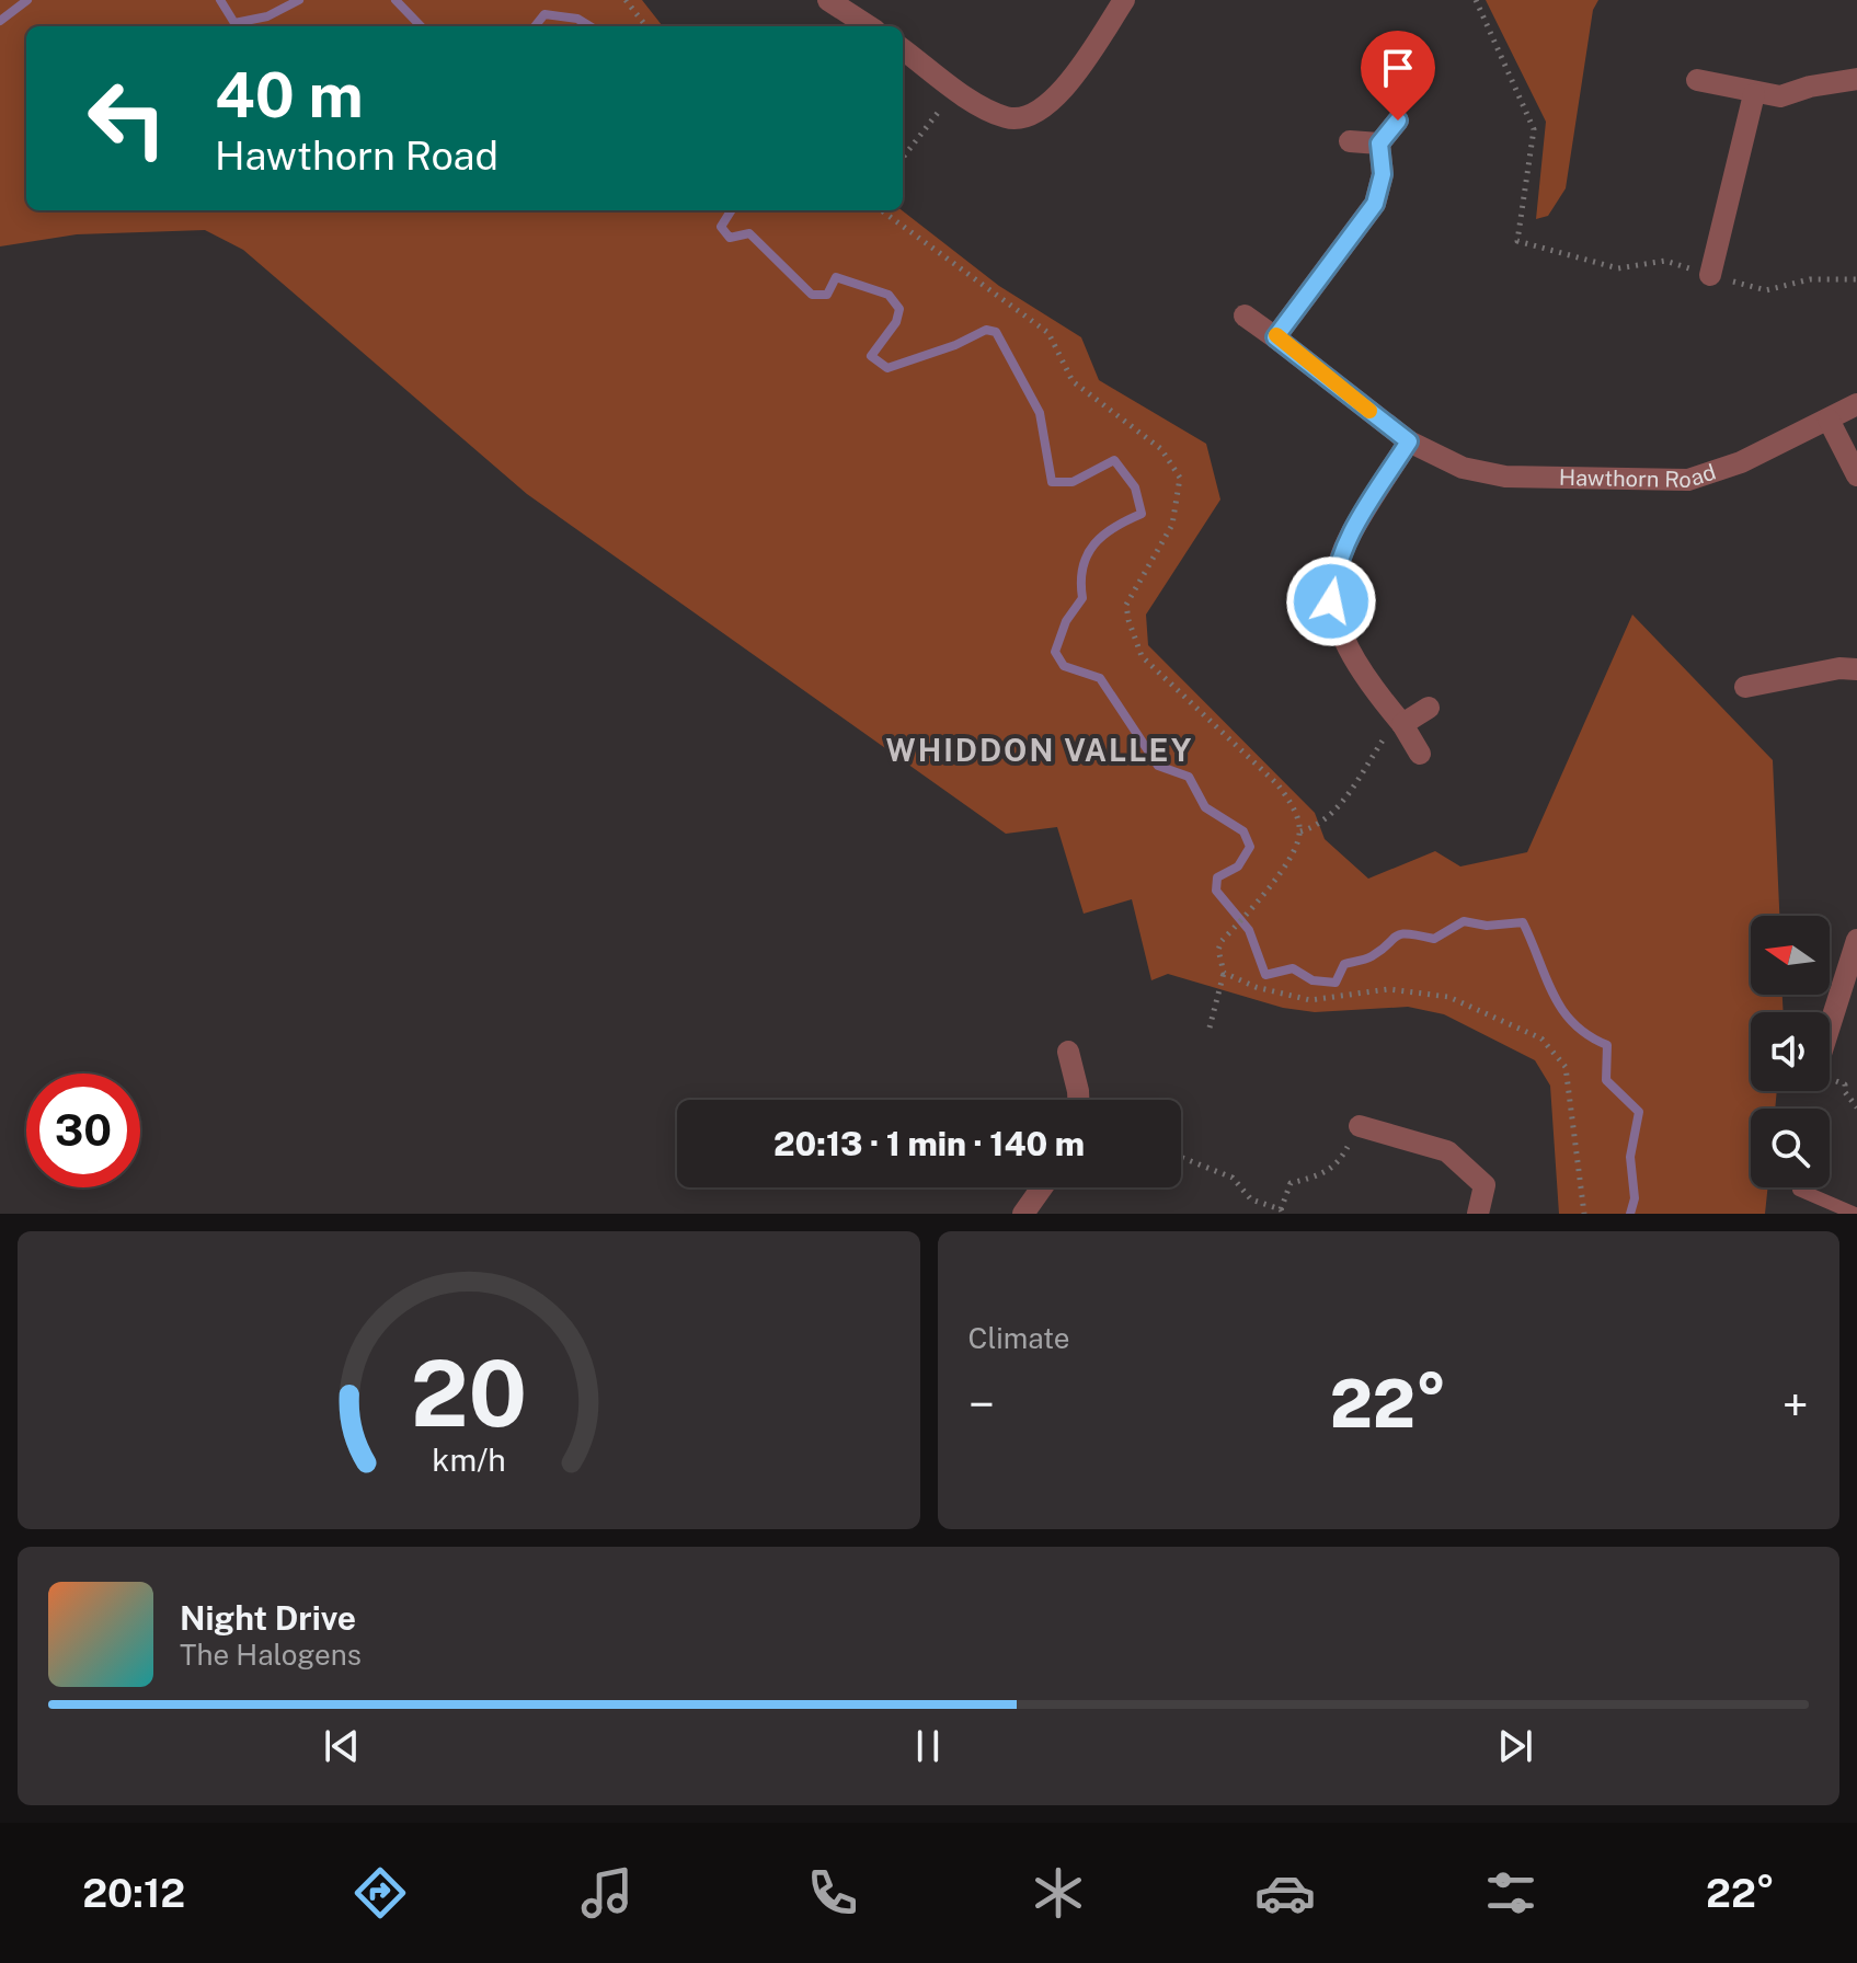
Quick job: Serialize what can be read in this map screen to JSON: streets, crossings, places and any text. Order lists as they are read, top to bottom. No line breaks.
{"streets":{"street":["Hawthorn Road"]},"districts":["WHIDDON VALLEY"],"north":"left","page":{"turn":["40 m","Hawthorn Road"],"limit":"30","trip":"20:13 · 1 min · 140 m","tile":"Climate","heat":["−","22°","+"],"song":["Night Drive","The Halogens"],"tabs":["20:12","22°"],"gauge":["20","km/h"]}}
